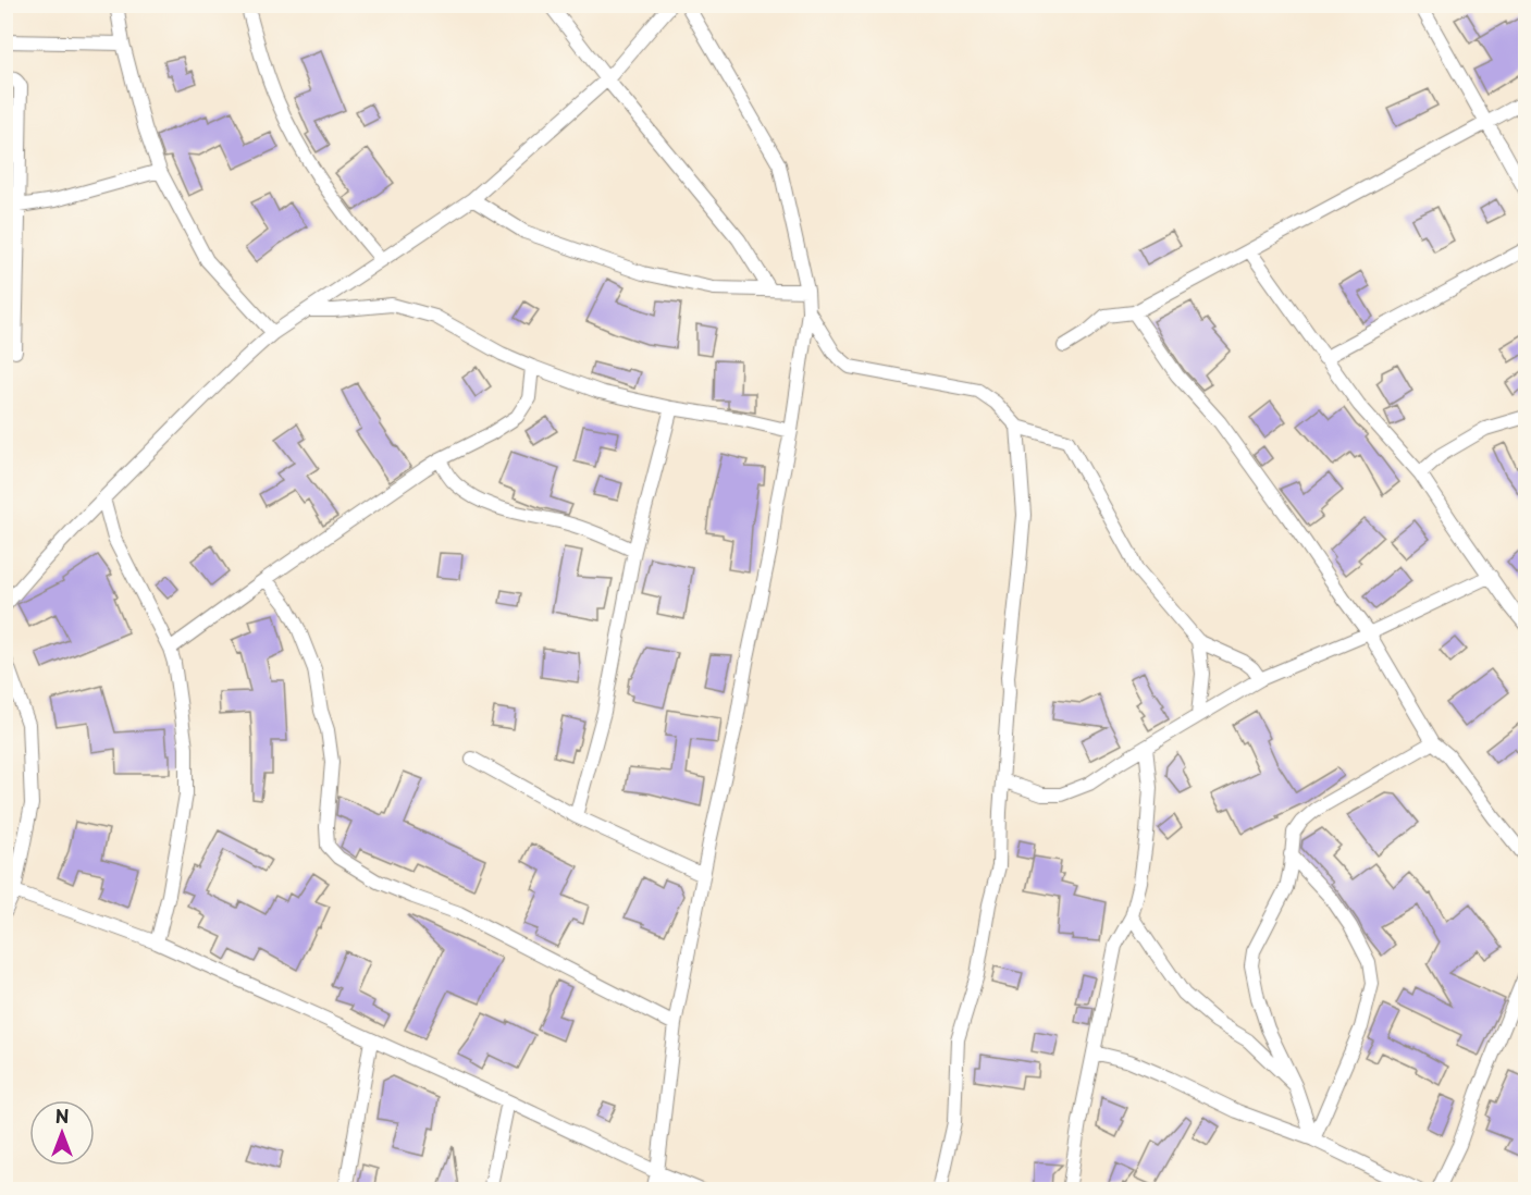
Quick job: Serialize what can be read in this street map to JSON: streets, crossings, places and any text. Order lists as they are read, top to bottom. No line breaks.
{"north":"top"}
